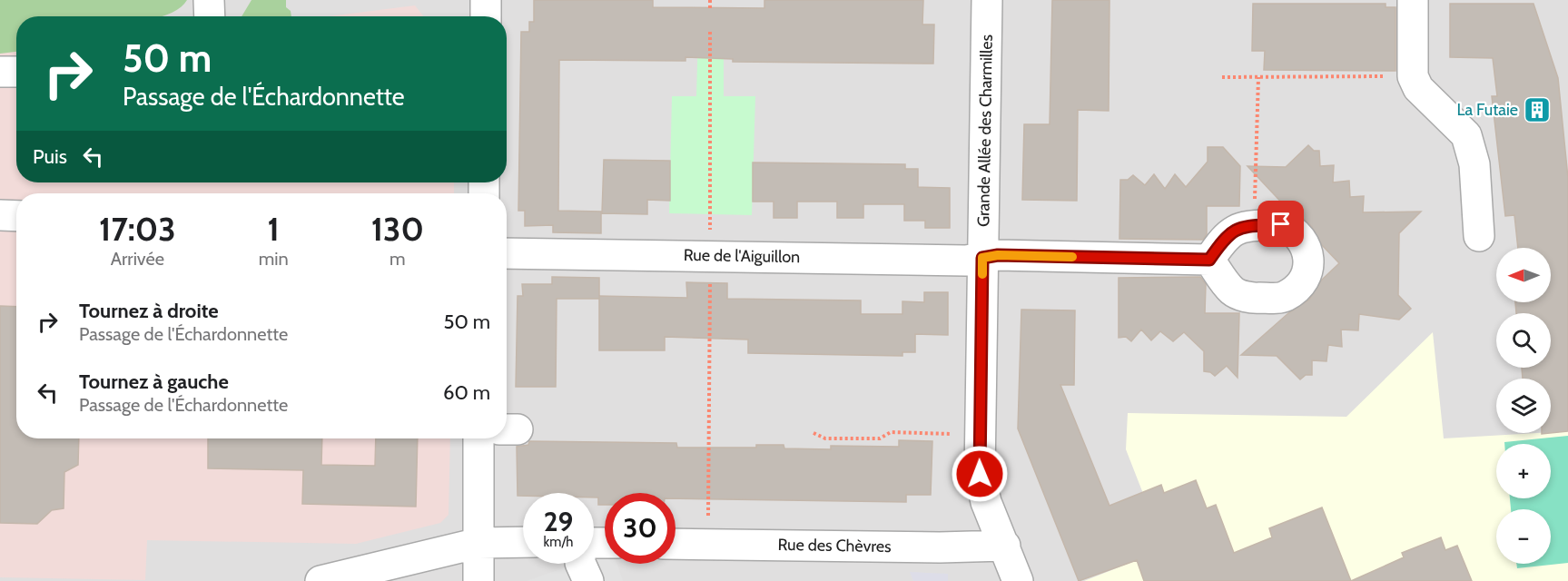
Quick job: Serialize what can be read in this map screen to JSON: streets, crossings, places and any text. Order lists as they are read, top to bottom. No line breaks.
{"streets":{"street":["Grande Allée des Charmilles","Rue de l'Aiguillon","Rue des Chèvres"]},"crossings":[["Grande Allée des Charmilles","Rue de l'Aiguillon"],["Grande Allée des Charmilles","Rue des Chèvres"]],"places":{"building":["La Futaie"]},"north":"left","page":{"turn":["50 m","Passage de l'Échardonnette"],"then":"Puis","eta":["17:03","Arrivée","1","min","130","m"],"map_buttons":["+","−"],"list":[{"name":"Tournez à droite","note":"Passage de l'Échardonnette","value":"50 m"},{"name":"Tournez à gauche","note":"Passage de l'Échardonnette","value":"60 m"}],"speed":"29 km/h","limit":"30"}}
